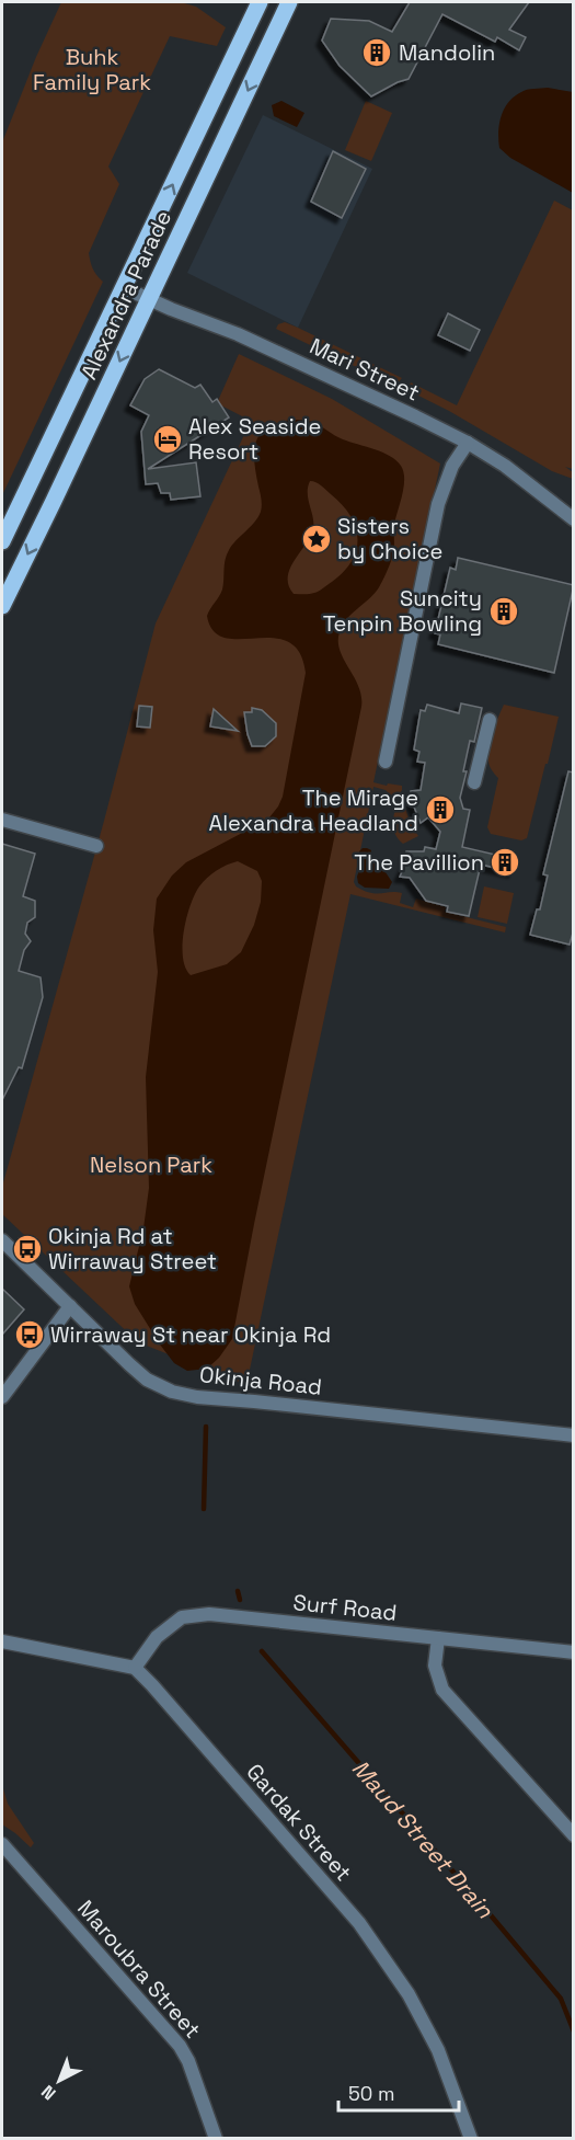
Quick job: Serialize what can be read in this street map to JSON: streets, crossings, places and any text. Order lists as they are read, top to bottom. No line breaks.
{"streets":{"main road":["Alexandra Parade"],"street":["Mari Street","Okinja Road","Surf Road","Gardak Street","Maroubra Street"]},"crossings":[["Alexandra Parade","Mari Street"],["Surf Road","Gardak Street"]],"water":["Maud Street Drain"],"parks":["Buhk Family Park","Nelson Park"],"places":{"building":["Mandolin","Suncity Tenpin Bowling","The Mirage Alexandra Headland","The Pavillion"],"hotel":["Alex Seaside Resort"],"place":["Sisters by Choice"],"bus stop":["Okinja Rd at Wirraway Street","Wirraway St near Okinja Rd"]},"scale_bar":"50 m","north":"bottom left"}
